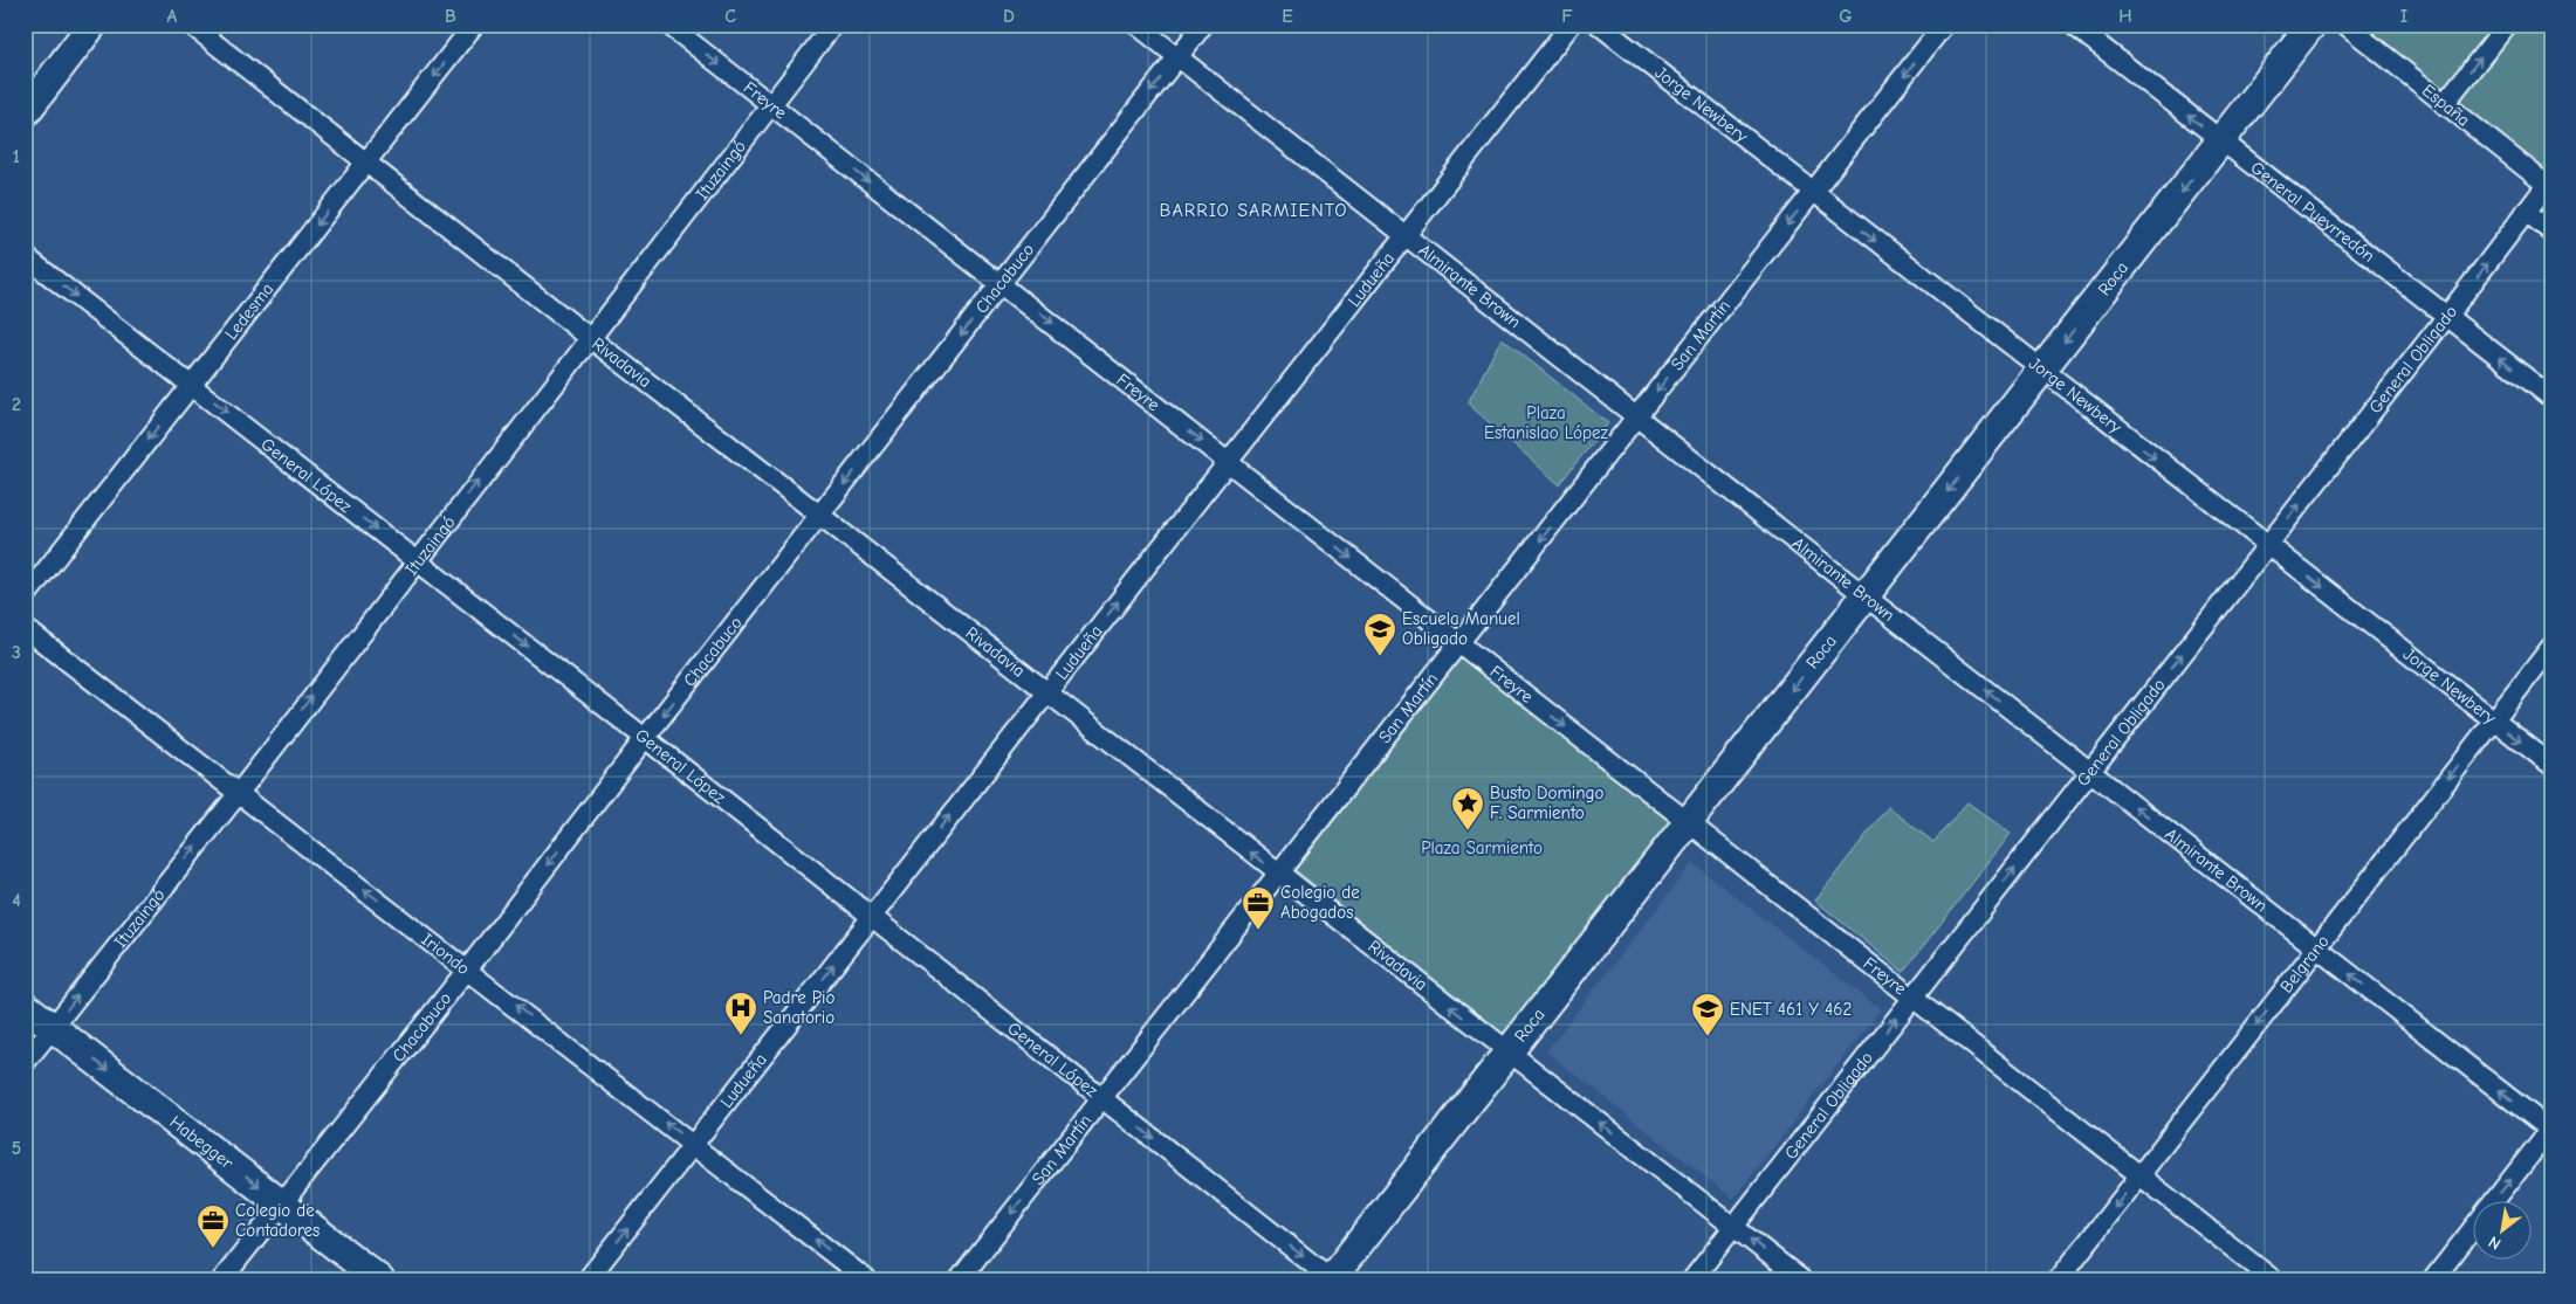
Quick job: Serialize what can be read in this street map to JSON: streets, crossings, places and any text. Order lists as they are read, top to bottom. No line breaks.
{"streets":{"street":["Freyre","Jorge Newbery","España","Ituzaingó","General Pueyrredón","Chacabuco","Roca","Ludueña","Almirante Brown","Ledesma","San Martín","General Obligado","Rivadavia","General López","Iriondo","Belgrano","Habegger"]},"crossings":[["Freyre","Ituzaingó"],["Freyre","Chacabuco"],["Freyre","Roca"],["Freyre","Ludueña"],["Freyre","San Martín"],["Freyre","General Obligado"],["Freyre","Belgrano"],["Jorge Newbery","Roca"],["Jorge Newbery","San Martín"],["Jorge Newbery","General Obligado"],["Jorge Newbery","Belgrano"],["España","General Obligado"],["Ituzaingó","Rivadavia"],["Ituzaingó","General López"],["Ituzaingó","Iriondo"],["Ituzaingó","Habegger"],["General Pueyrredón","Roca"],["General Pueyrredón","General Obligado"],["Chacabuco","Almirante Brown"],["Chacabuco","Rivadavia"],["Chacabuco","General López"],["Chacabuco","Iriondo"],["Chacabuco","Habegger"],["Roca","Almirante Brown"],["Roca","Rivadavia"],["Roca","General López"],["Ludueña","Almirante Brown"],["Ludueña","Rivadavia"],["Ludueña","General López"],["Ludueña","Iriondo"],["Almirante Brown","San Martín"],["Almirante Brown","General Obligado"],["Almirante Brown","Belgrano"],["Ledesma","Rivadavia"],["Ledesma","General López"],["San Martín","Rivadavia"],["San Martín","General López"],["General Obligado","Rivadavia"]],"one_way":["Freyre","Jorge Newbery","Ituzaingó","General Pueyrredón","Chacabuco","Roca","Ludueña","Almirante Brown","Ledesma","San Martín","General Obligado","Rivadavia","General López","Iriondo","Belgrano","Habegger"],"districts":["BARRIO SARMIENTO"],"parks":["Plaza Estanislao López","Plaza Sarmiento"],"places":{"school or university":["Escuela Manuel Obligado","ENET 461 Y 462"],"place":["Busto Domingo F. Sarmiento"],"office":["Colegio de Abogados","Colegio de Contadores"],"hospital":["Padre Pio Sanatorio"]},"north":"bottom left","grid":{"columns":["A","B","C","D","E","F","G","H","I"],"rows":["1","2","3","4","5"]}}
